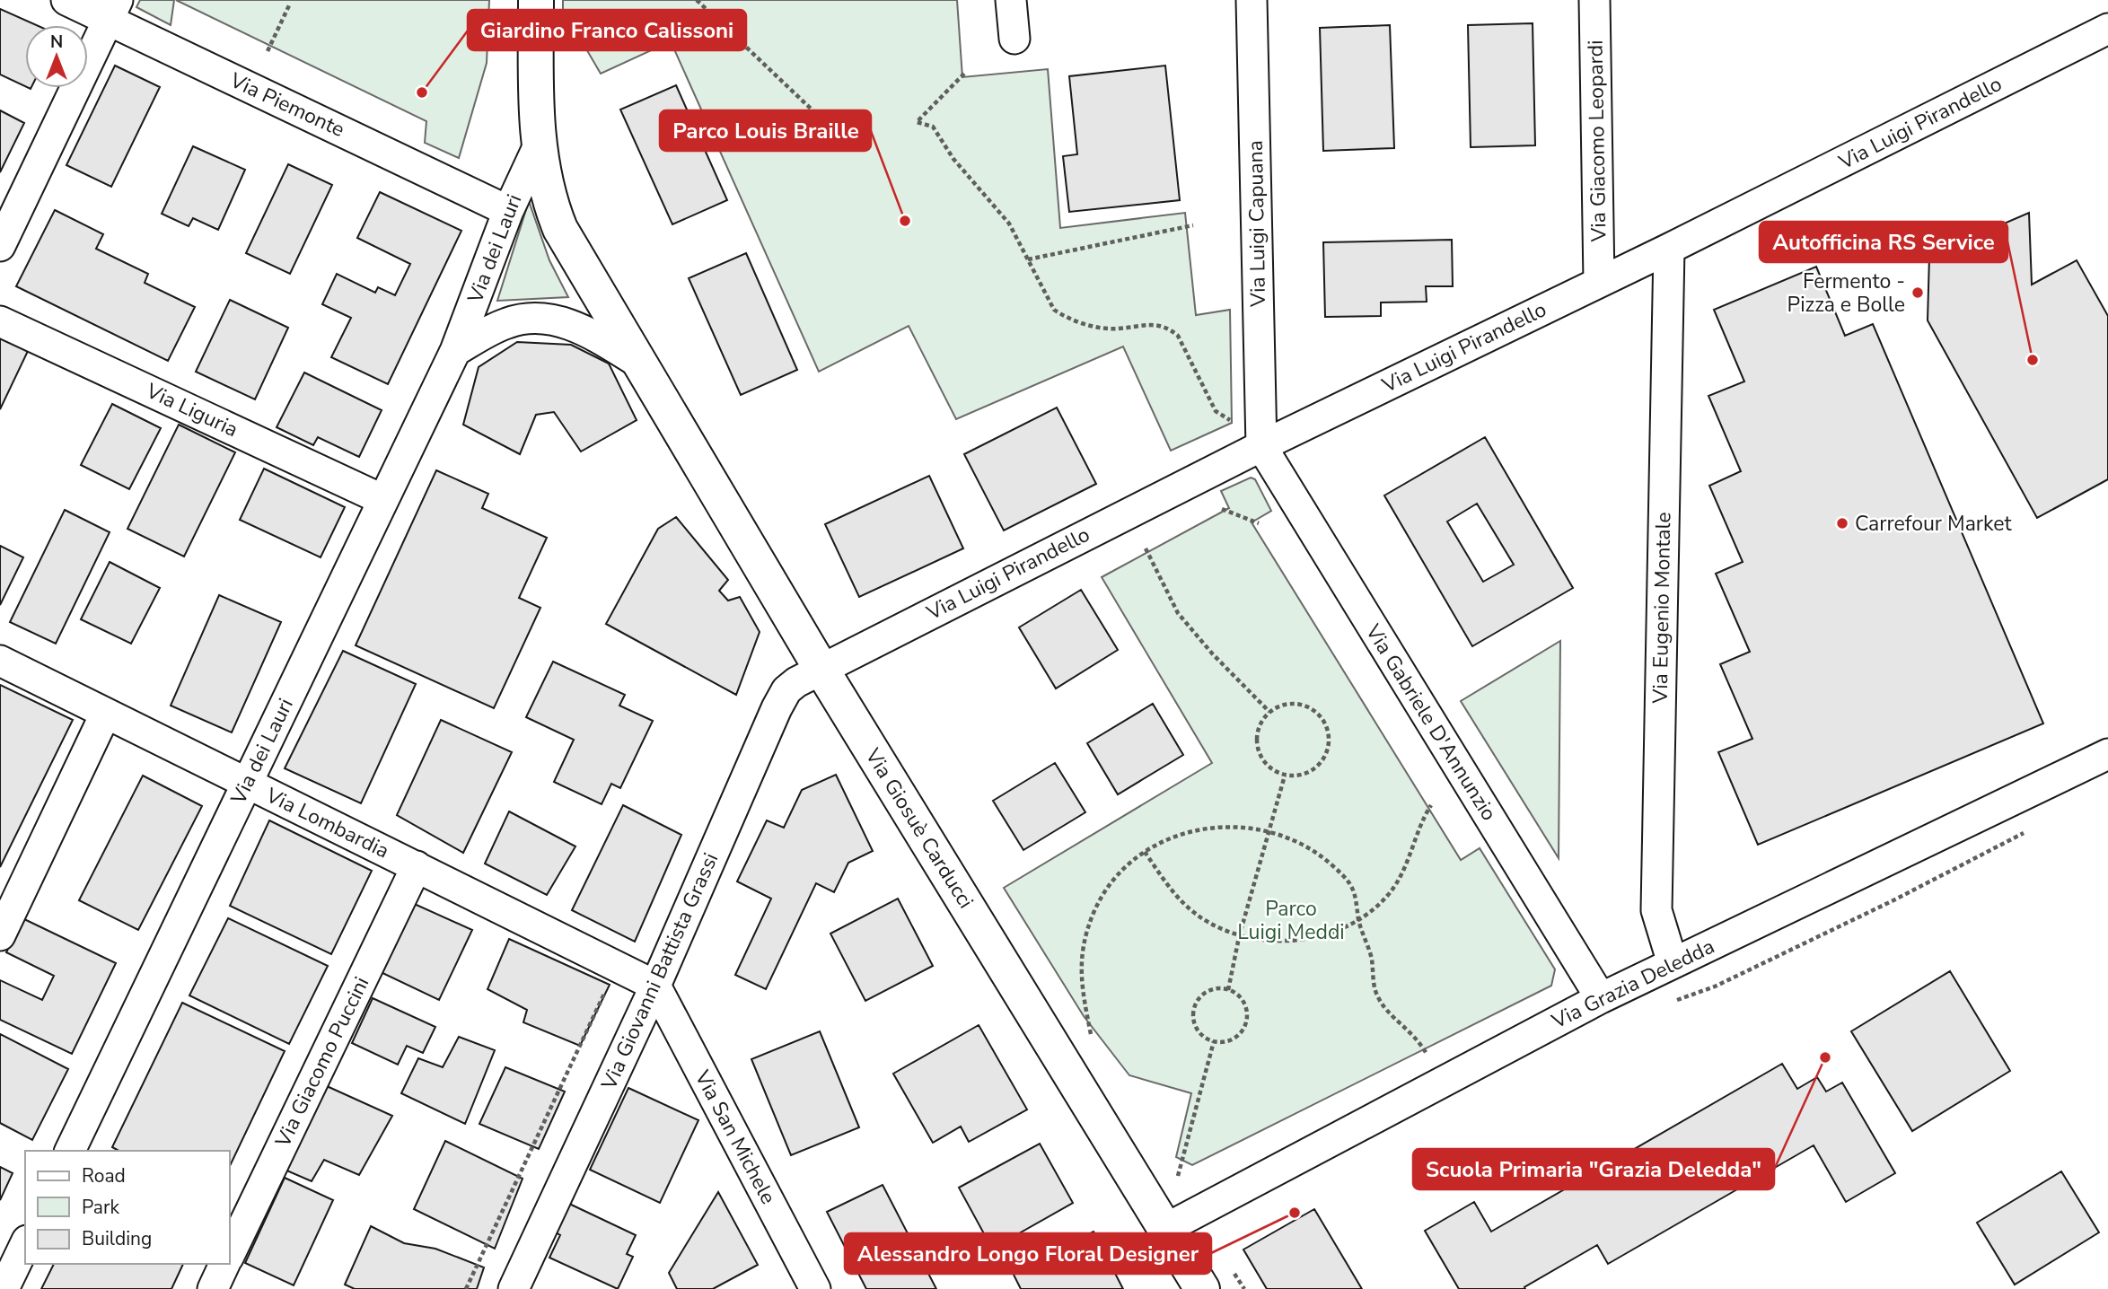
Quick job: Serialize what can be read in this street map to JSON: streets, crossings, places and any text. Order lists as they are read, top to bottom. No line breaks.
{"streets":{"street":["Via Piemonte","Via Luigi Pirandello","Via Giacomo Leopardi","Via Luigi Capuana","Via dei Lauri","Via Liguria","Via Eugenio Montale","Via Gabriele D'Annunzio","Via Lombardia","Via Giosuè Carducci","Via Giovanni Battista Grassi","Via Grazia Deledda","Via Giacomo Puccini","Via San Michele"]},"crossings":[["Via Piemonte","Via dei Lauri"],["Via Luigi Pirandello","Via Giacomo Leopardi"],["Via Luigi Pirandello","Via Luigi Capuana"],["Via Luigi Pirandello","Via Eugenio Montale"],["Via Luigi Pirandello","Via Gabriele D'Annunzio"],["Via Luigi Pirandello","Via Giosuè Carducci"],["Via Luigi Pirandello","Via Giovanni Battista Grassi"],["Via Luigi Capuana","Via Gabriele D'Annunzio"],["Via dei Lauri","Via Liguria"],["Via dei Lauri","Via Lombardia"],["Via dei Lauri","Via Giosuè Carducci"],["Via Eugenio Montale","Via Grazia Deledda"],["Via Gabriele D'Annunzio","Via Grazia Deledda"],["Via Lombardia","Via Giovanni Battista Grassi"],["Via Lombardia","Via Giacomo Puccini"],["Via Lombardia","Via San Michele"],["Via Giosuè Carducci","Via Giovanni Battista Grassi"],["Via Giosuè Carducci","Via Grazia Deledda"],["Via Giovanni Battista Grassi","Via San Michele"]],"parks":["Parco Luigi Meddi"],"places":["Giardino Franco Calissoni","Parco Louis Braille","Fermento - Pizza e Bolle","Autofficina RS Service","Carrefour Market","Scuola Primaria \"Grazia Deledda\"","Alessandro Longo Floral Designer"],"legend":["Road","Park","Building"],"north":"top"}
